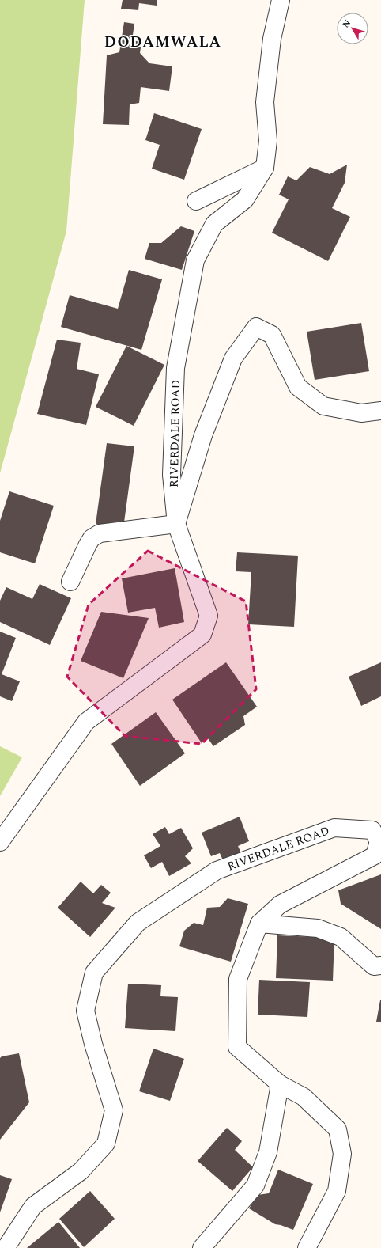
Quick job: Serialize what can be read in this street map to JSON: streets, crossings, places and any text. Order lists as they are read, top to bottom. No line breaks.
{"streets":{"street":["RIVERDALE ROAD"]},"districts":["DODAMWALA"],"north":"top left"}
